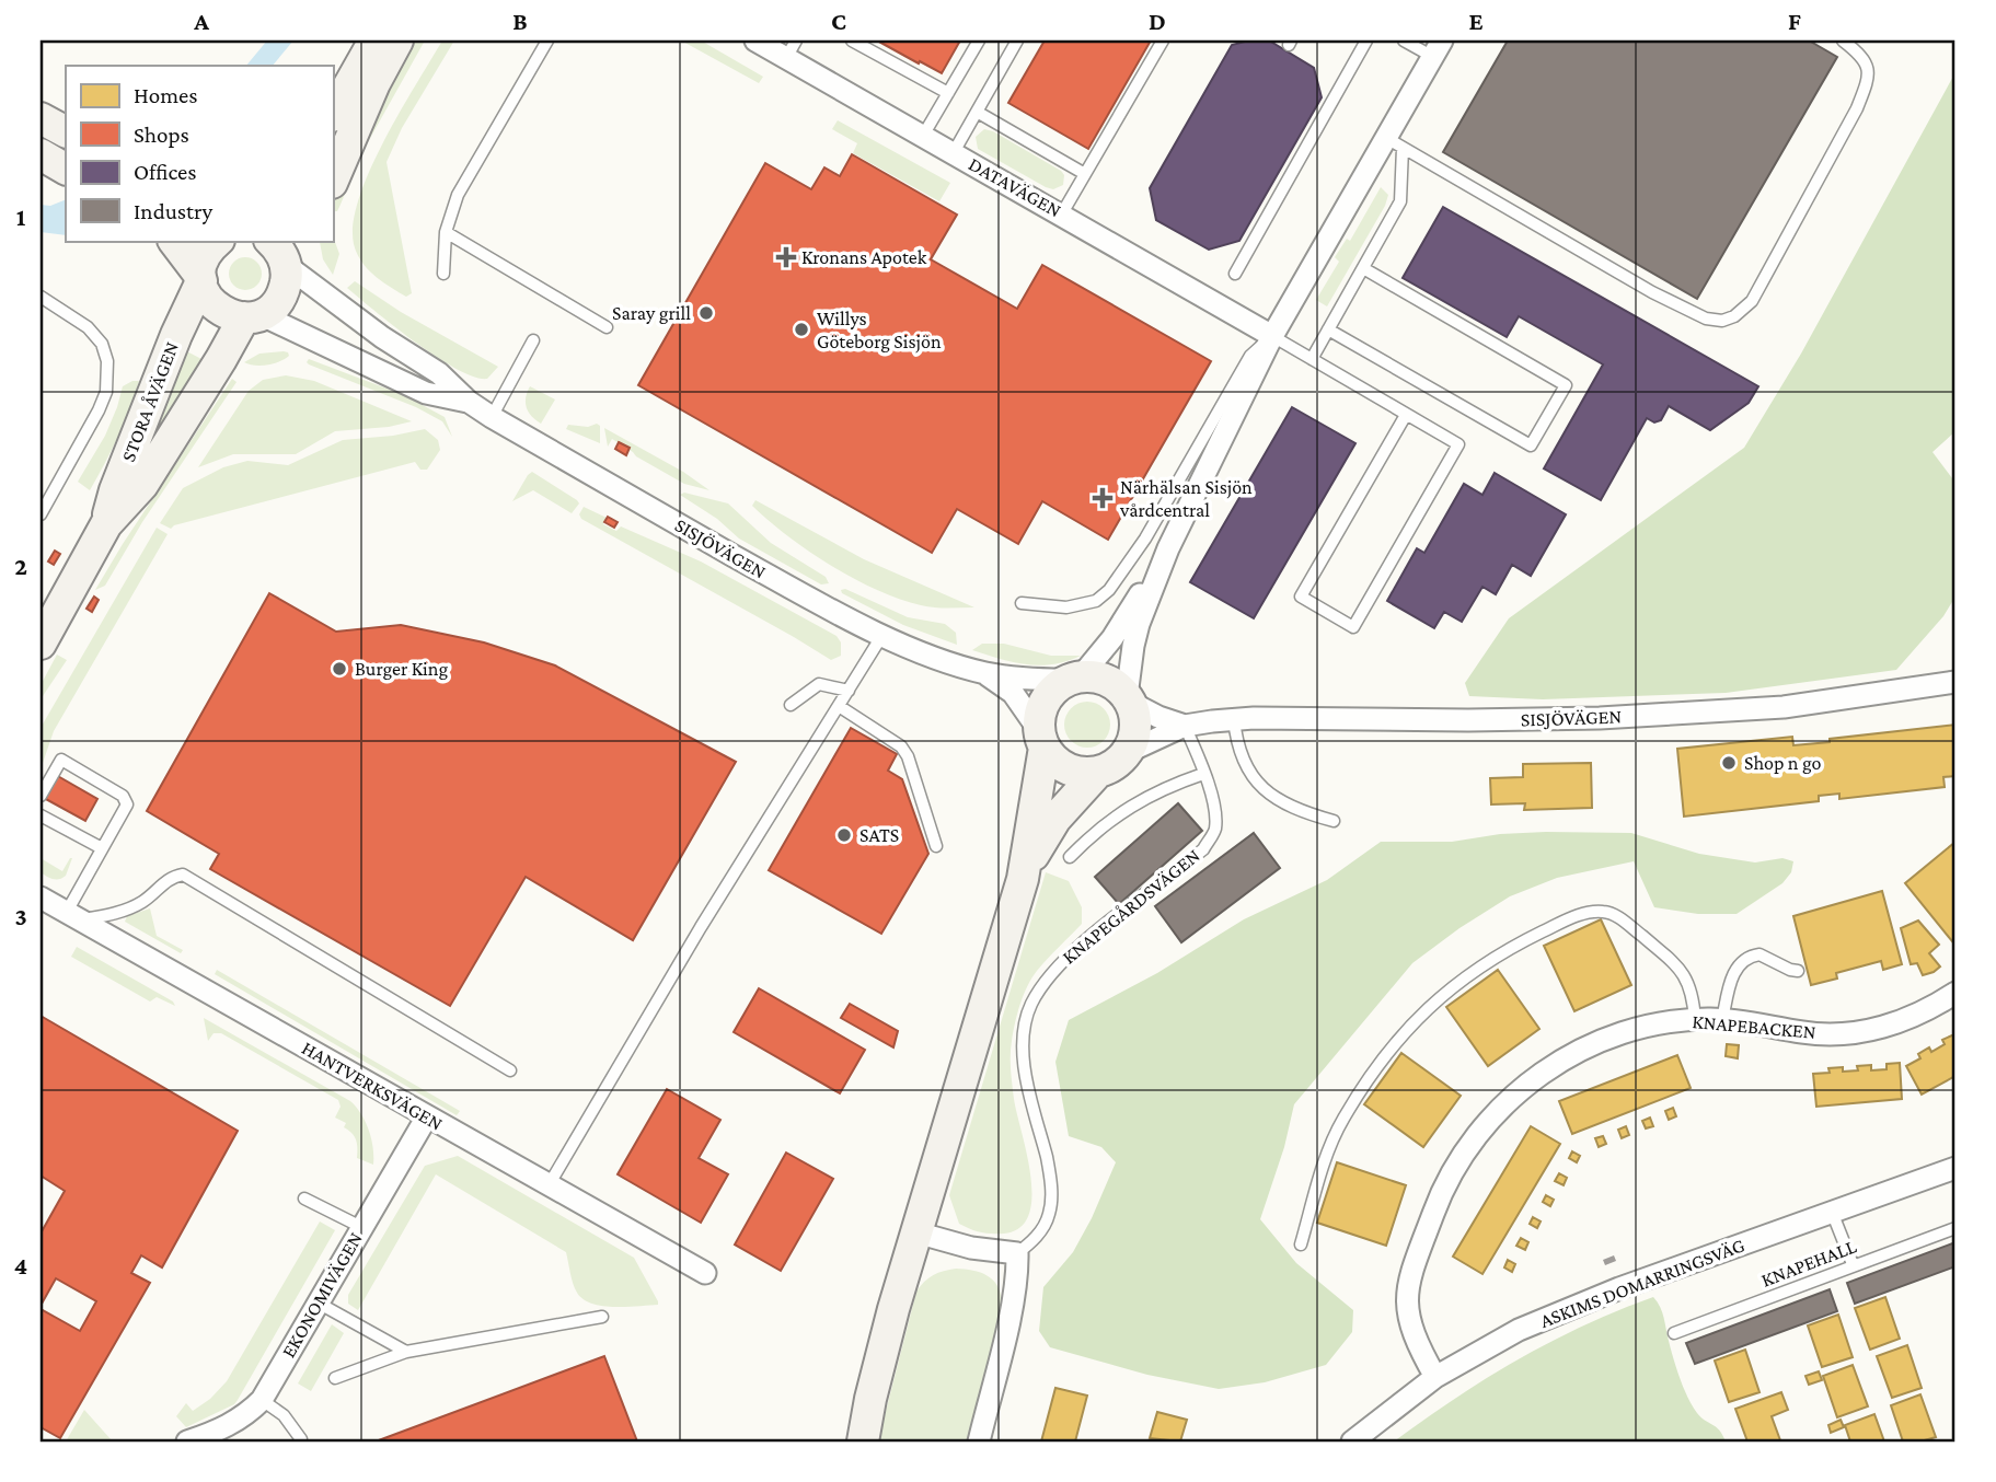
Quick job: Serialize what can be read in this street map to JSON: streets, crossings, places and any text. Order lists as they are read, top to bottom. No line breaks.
{"streets":{"street":["DATAVÄGEN","STORA ÅVÄGEN","SISJÖVÄGEN","KNAPEBACKEN","HANTVERKSVÄGEN","ASKIMS DOMARRINGSVÄG","EKONOMIVÄGEN"],"lane":["KNAPEGÅRDSVÄGEN","KNAPEHALL"]},"crossings":[["STORA ÅVÄGEN","SISJÖVÄGEN"],["SISJÖVÄGEN","KNAPEGÅRDSVÄGEN"],["KNAPEBACKEN","ASKIMS DOMARRINGSVÄG"],["HANTVERKSVÄGEN","EKONOMIVÄGEN"]],"places":{"health":["Kronans Apotek","Närhälsan Sisjön vårdcentral"],"other":["Saray grill","Willys Göteborg Sisjön","Burger King","Shop n go","SATS"]},"legend":["Homes","Shops","Offices","Industry"],"grid":{"columns":["A","B","C","D","E","F"],"rows":["1","2","3","4"]}}
